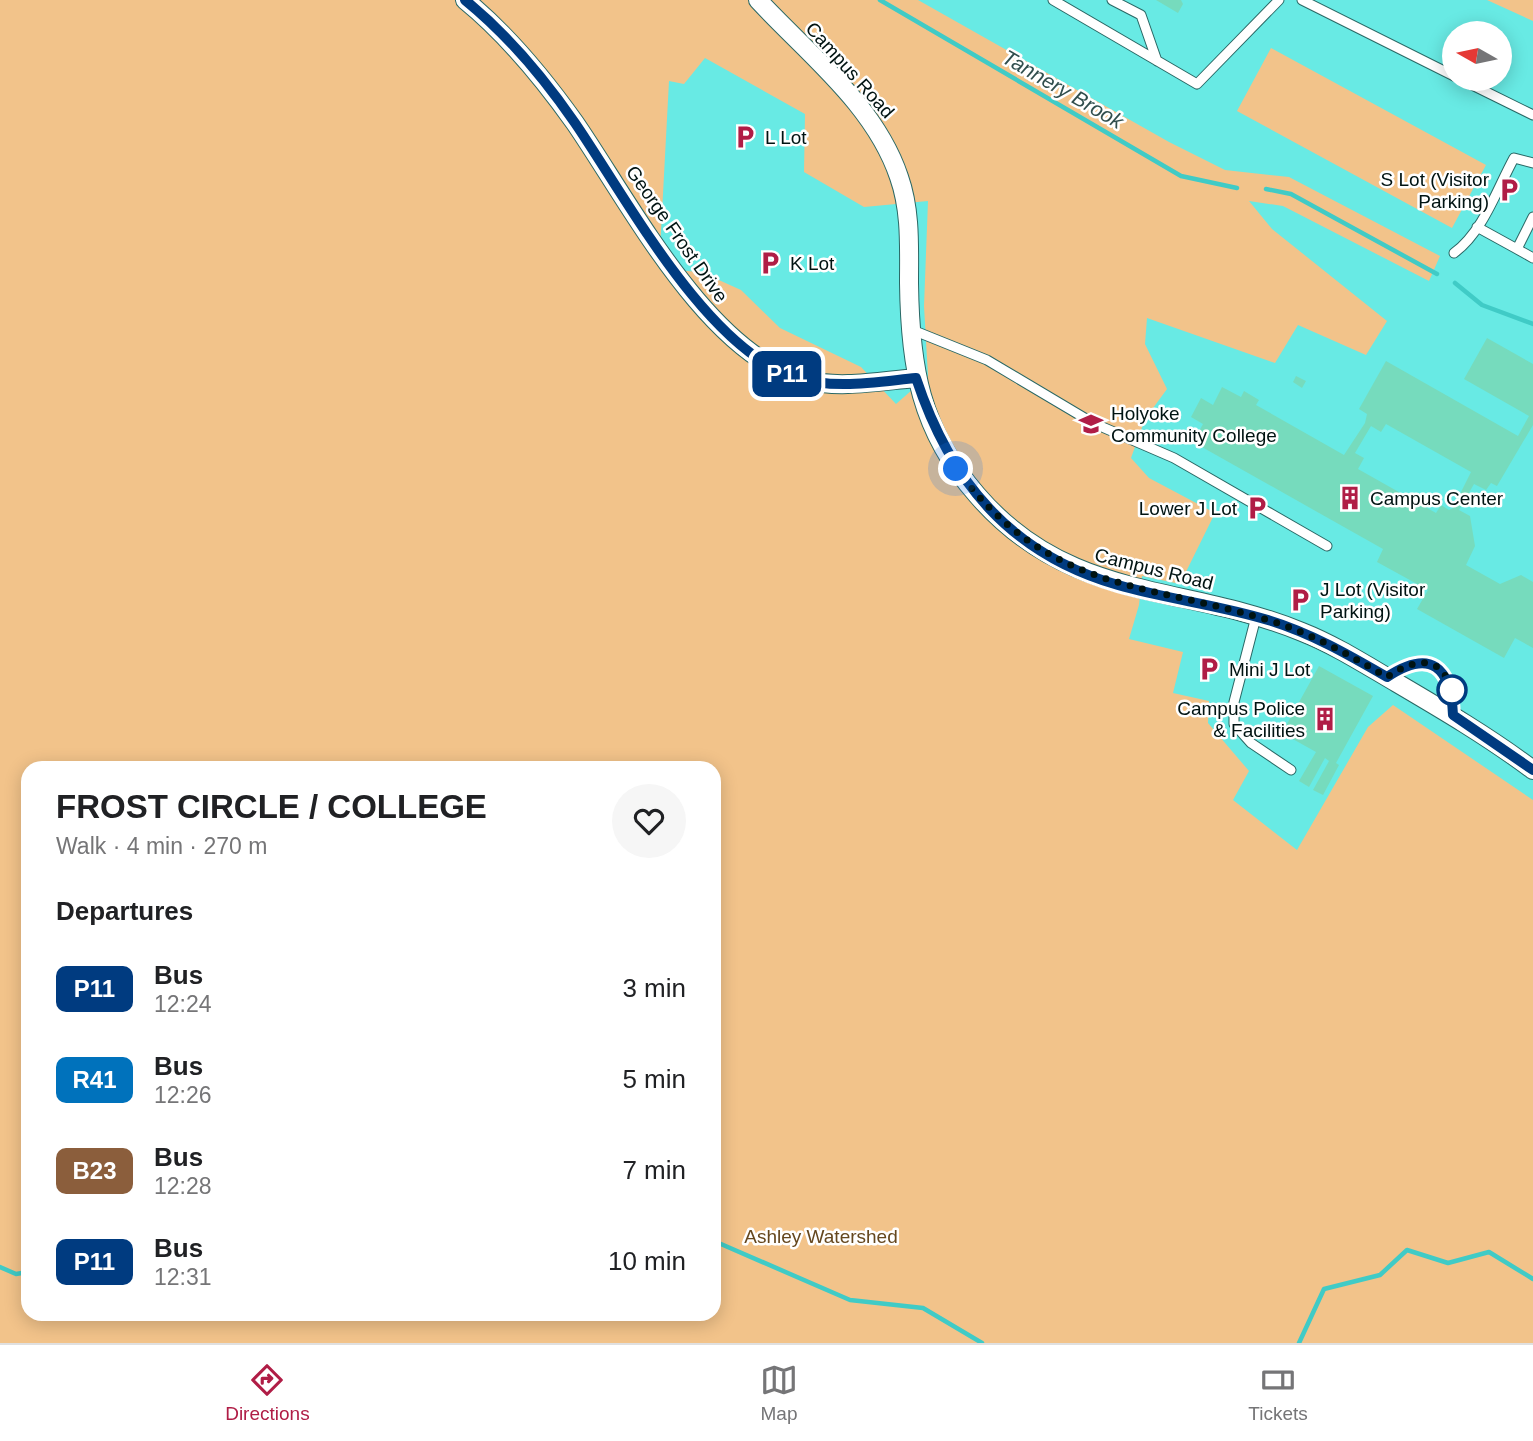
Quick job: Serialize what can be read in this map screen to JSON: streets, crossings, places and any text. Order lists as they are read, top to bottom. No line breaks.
{"streets":{"street":["Campus Road","George Frost Drive"]},"crossings":[["Campus Road","George Frost Drive"]],"water":["Tannery Brook"],"parks":["Ashley Watershed"],"places":{"parking":["L Lot","S Lot (Visitor Parking)","K Lot","Lower J Lot","J Lot (Visitor Parking)","Mini J Lot"],"school or university":["Holyoke Community College"],"building":["Campus Center","Campus Police & Facilities"]},"lines":["bus line P11"],"north":"left","page":{"on_map":"P11","heading":[["FROST CIRCLE / COLLEGE","Walk · 4 min · 270 m"],"Departures"],"list":[{"mark":"P11","name":"Bus","note":"12:24","value":"3 min"},{"mark":"R41","name":"Bus","note":"12:26","value":"5 min"},{"mark":"B23","name":"Bus","note":"12:28","value":"7 min"},{"mark":"P11","name":"Bus","note":"12:31","value":"10 min"}],"tabs":["Directions","Map","Tickets"]}}
